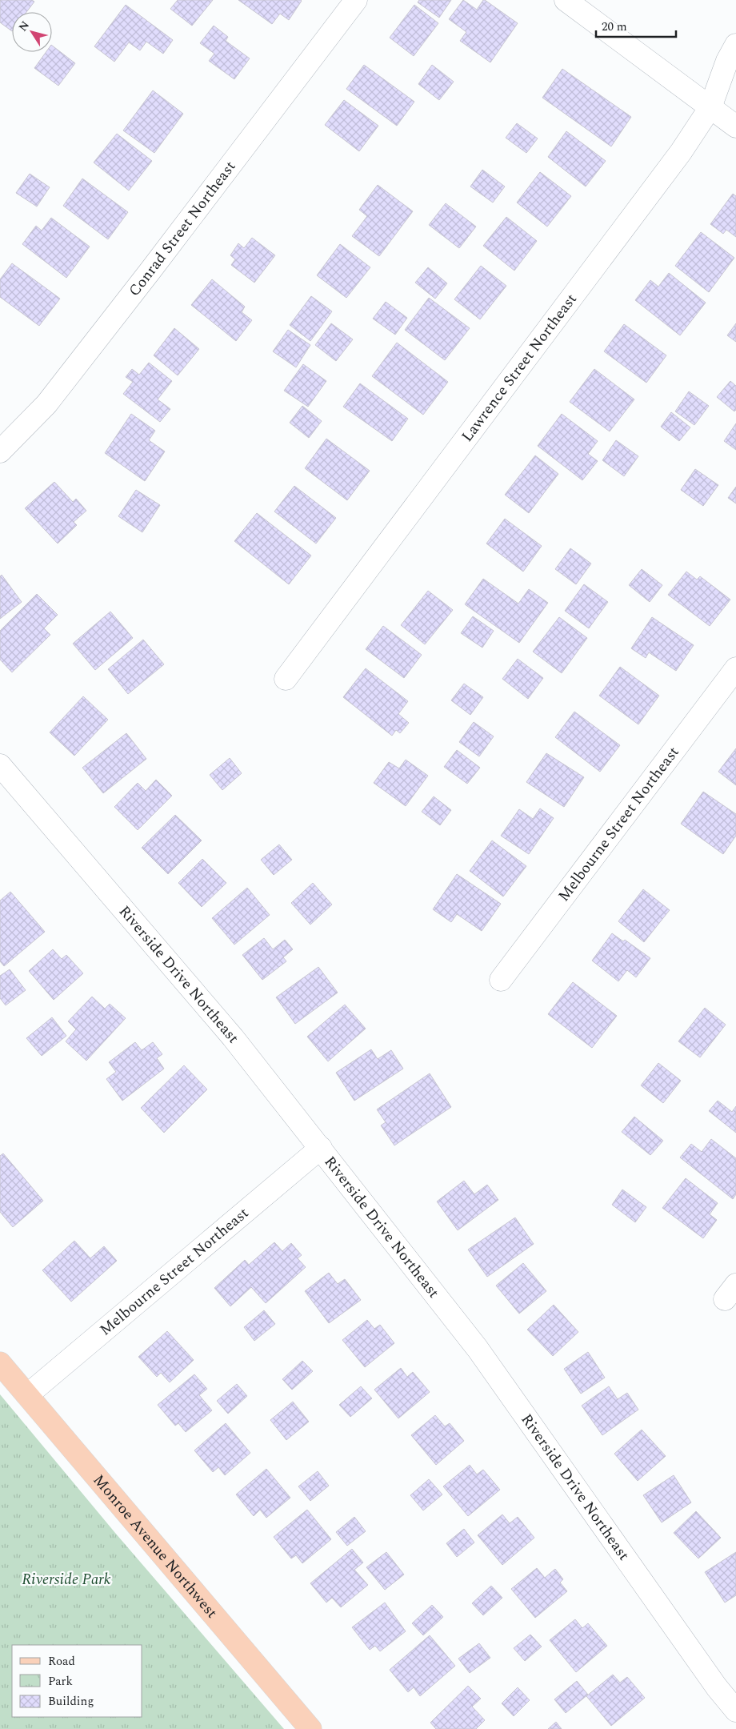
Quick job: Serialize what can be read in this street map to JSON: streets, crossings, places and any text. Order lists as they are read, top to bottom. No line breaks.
{"streets":{"main road":["Monroe Avenue Northwest"],"street":["Conrad Street Northeast","Lawrence Street Northeast","Melbourne Street Northeast","Riverside Drive Northeast"]},"crossings":[["Melbourne Street Northeast","Riverside Drive Northeast"],["Melbourne Street Northeast","Monroe Avenue Northwest"]],"parks":["Riverside Park"],"legend":["Road","Park","Building"],"scale_bar":"20 m","north":"top left"}
